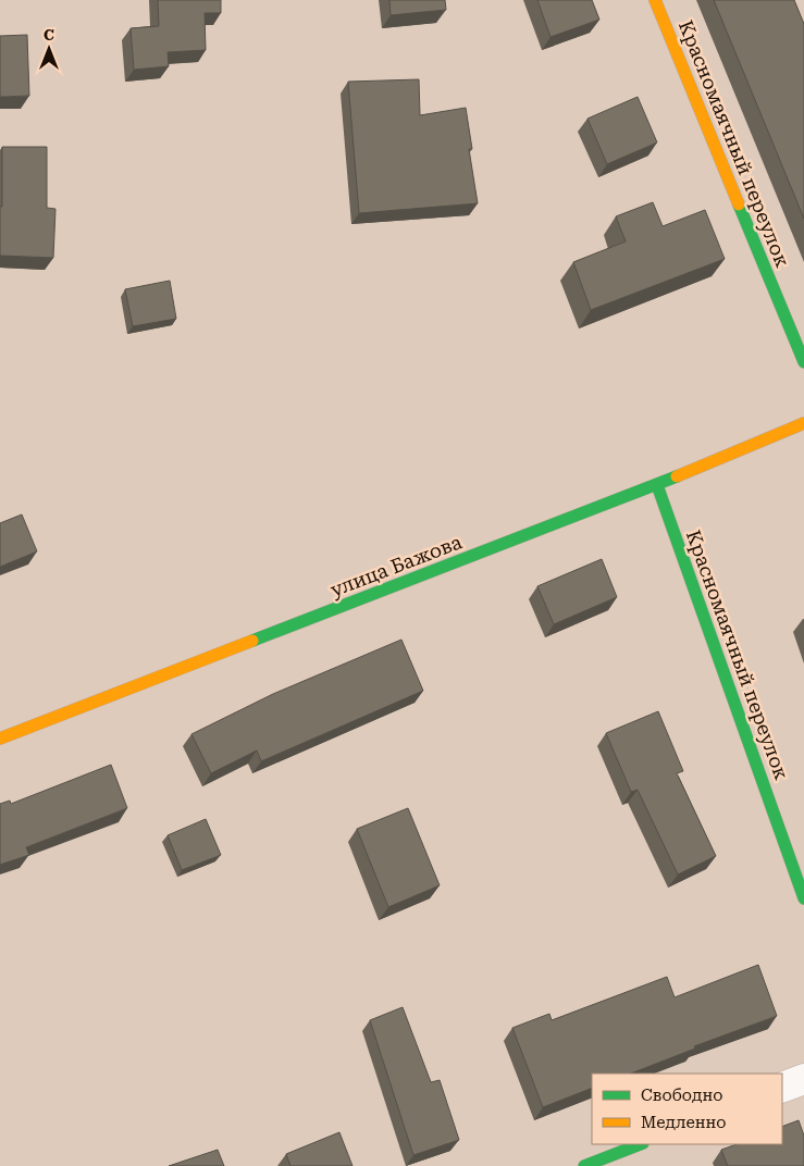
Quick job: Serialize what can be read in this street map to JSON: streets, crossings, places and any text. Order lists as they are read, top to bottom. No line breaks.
{"streets":{"street":["Красномаячный переулок","улица Бажова"]},"crossings":[["Красномаячный переулок","улица Бажова"]],"legend":["Свободно","Медленно"],"north":"top"}
